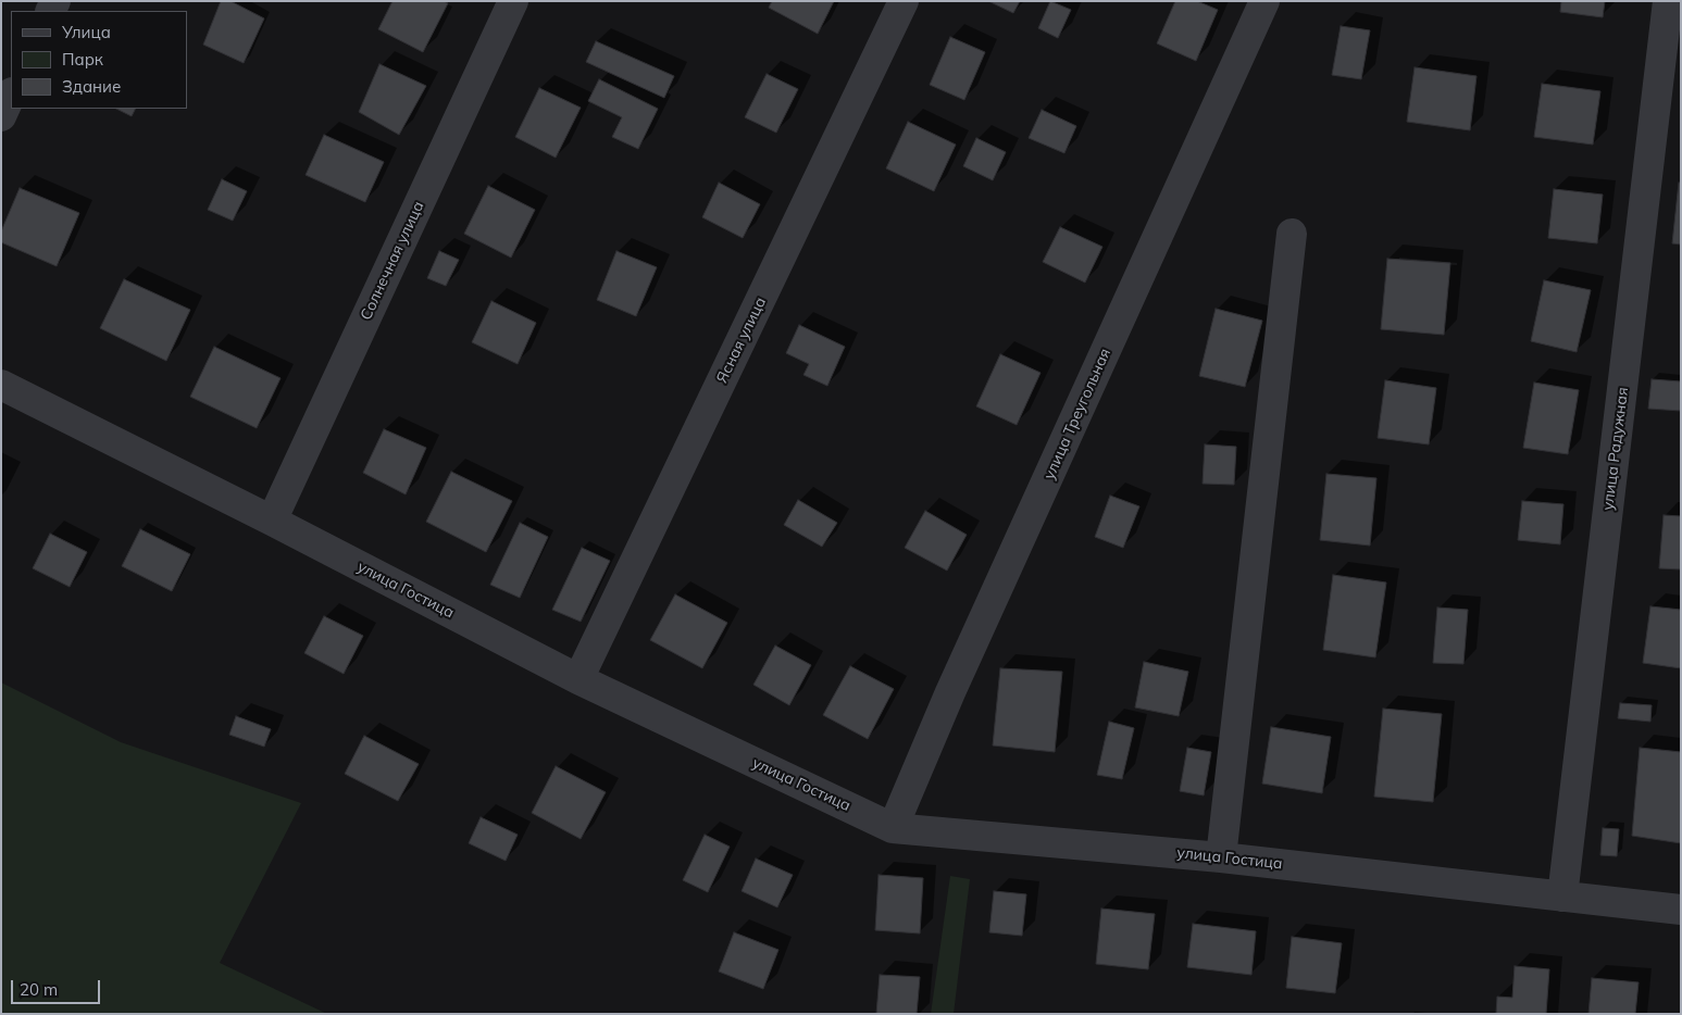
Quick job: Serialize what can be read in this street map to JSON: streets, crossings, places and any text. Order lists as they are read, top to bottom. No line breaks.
{"streets":{"street":["Солнечная улица","Ясная улица","улица Треугольная","улица Радужная","улица Гостица"]},"crossings":[["Солнечная улица","улица Гостица"],["Ясная улица","улица Гостица"],["улица Треугольная","улица Гостица"],["улица Радужная","улица Гостица"]],"legend":["Улица","Парк","Здание"],"scale_bar":"20 m"}
